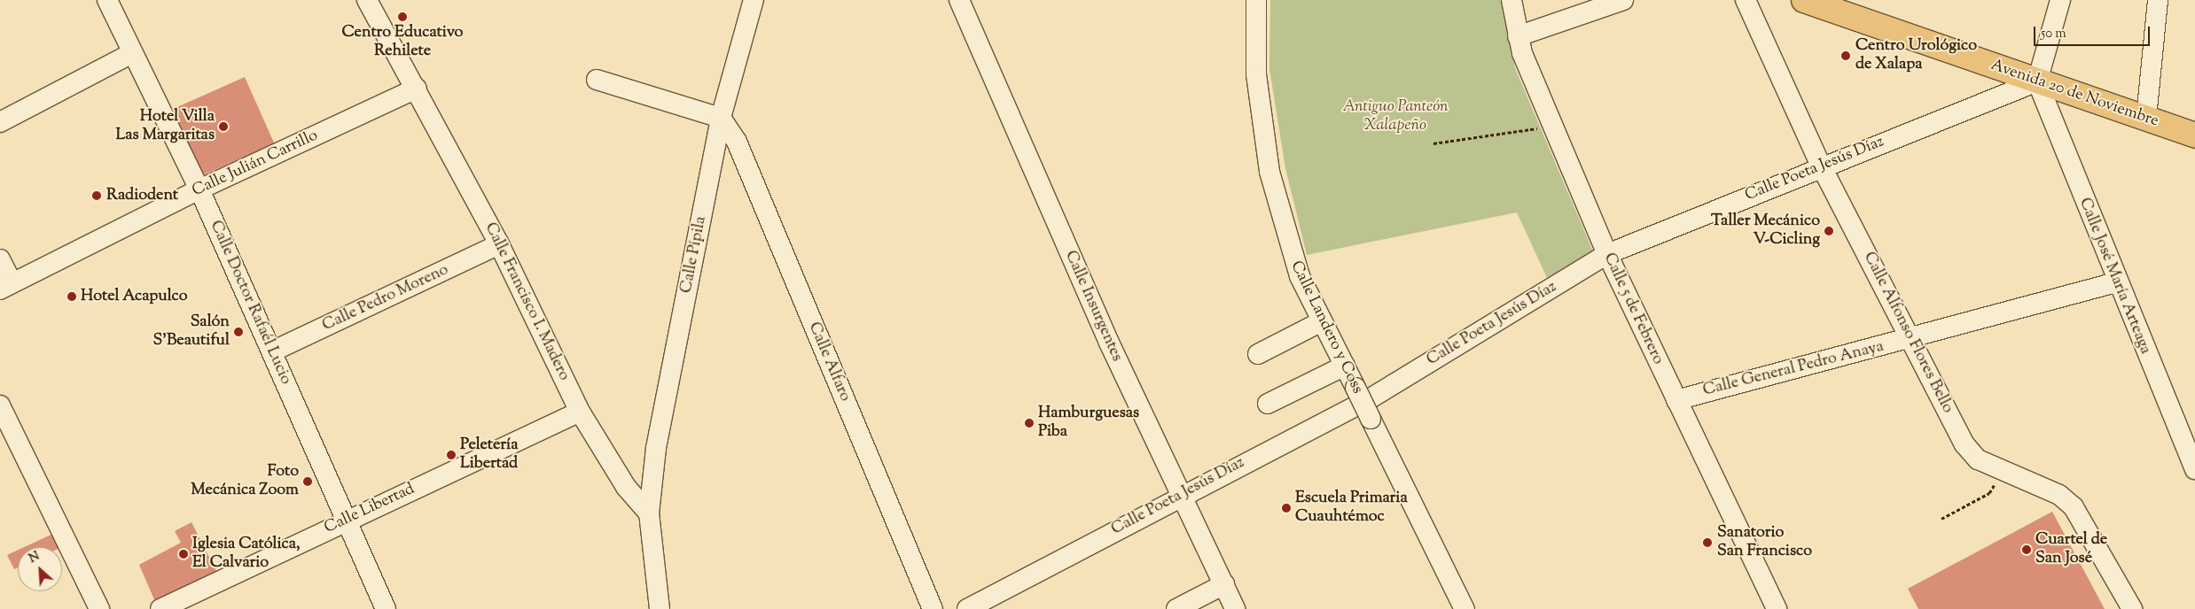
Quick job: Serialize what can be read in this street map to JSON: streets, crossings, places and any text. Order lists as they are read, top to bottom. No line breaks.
{"streets":{"main road":["Avenida 20 de Noviembre"],"street":["Calle Julián Carrillo","Calle Poeta Jesús Díaz","Calle Pípila","Calle José María Arteaga","Calle Pedro Moreno","Calle Francisco I. Madero","Calle Doctor Rafaél Lucio","Calle Insurgentes","Calle 5 de Febrero","Calle Landero y Coss","Calle Alfonso Flores Bello","Calle Alfaro","Calle General Pedro Anaya","Calle Libertad"]},"crossings":[["Avenida 20 de Noviembre","Calle Poeta Jesús Díaz"],["Avenida 20 de Noviembre","Calle José María Arteaga"],["Calle Julián Carrillo","Calle Francisco I. Madero"],["Calle Julián Carrillo","Calle Doctor Rafaél Lucio"],["Calle Poeta Jesús Díaz","Calle José María Arteaga"],["Calle Poeta Jesús Díaz","Calle Insurgentes"],["Calle Poeta Jesús Díaz","Calle 5 de Febrero"],["Calle Poeta Jesús Díaz","Calle Alfonso Flores Bello"],["Calle Pípila","Calle Francisco I. Madero"],["Calle Pípila","Calle Alfaro"],["Calle José María Arteaga","Calle General Pedro Anaya"],["Calle Pedro Moreno","Calle Francisco I. Madero"],["Calle Pedro Moreno","Calle Doctor Rafaél Lucio"],["Calle Francisco I. Madero","Calle Libertad"],["Calle Doctor Rafaél Lucio","Calle Libertad"],["Calle 5 de Febrero","Calle General Pedro Anaya"],["Calle Alfonso Flores Bello","Calle General Pedro Anaya"]],"parks":["Antiguo Panteón Xalapeño"],"places":["Centro Educativo Rehilete","Centro Urológico de Xalapa","Hotel Villa Las Margaritas","Radiodent","Taller Mecánico V-Cicling","Hotel Acapulco","Salón S'Beautiful","Hamburguesas Piba","Peletería Libertad","Foto Mecánica Zoom","Escuela Primaria Cuauhtémoc","Sanatorio San Francisco","Cuartel de San José","Iglesia Católica, El Calvario"],"scale_bar":"50 m","north":"top left"}
